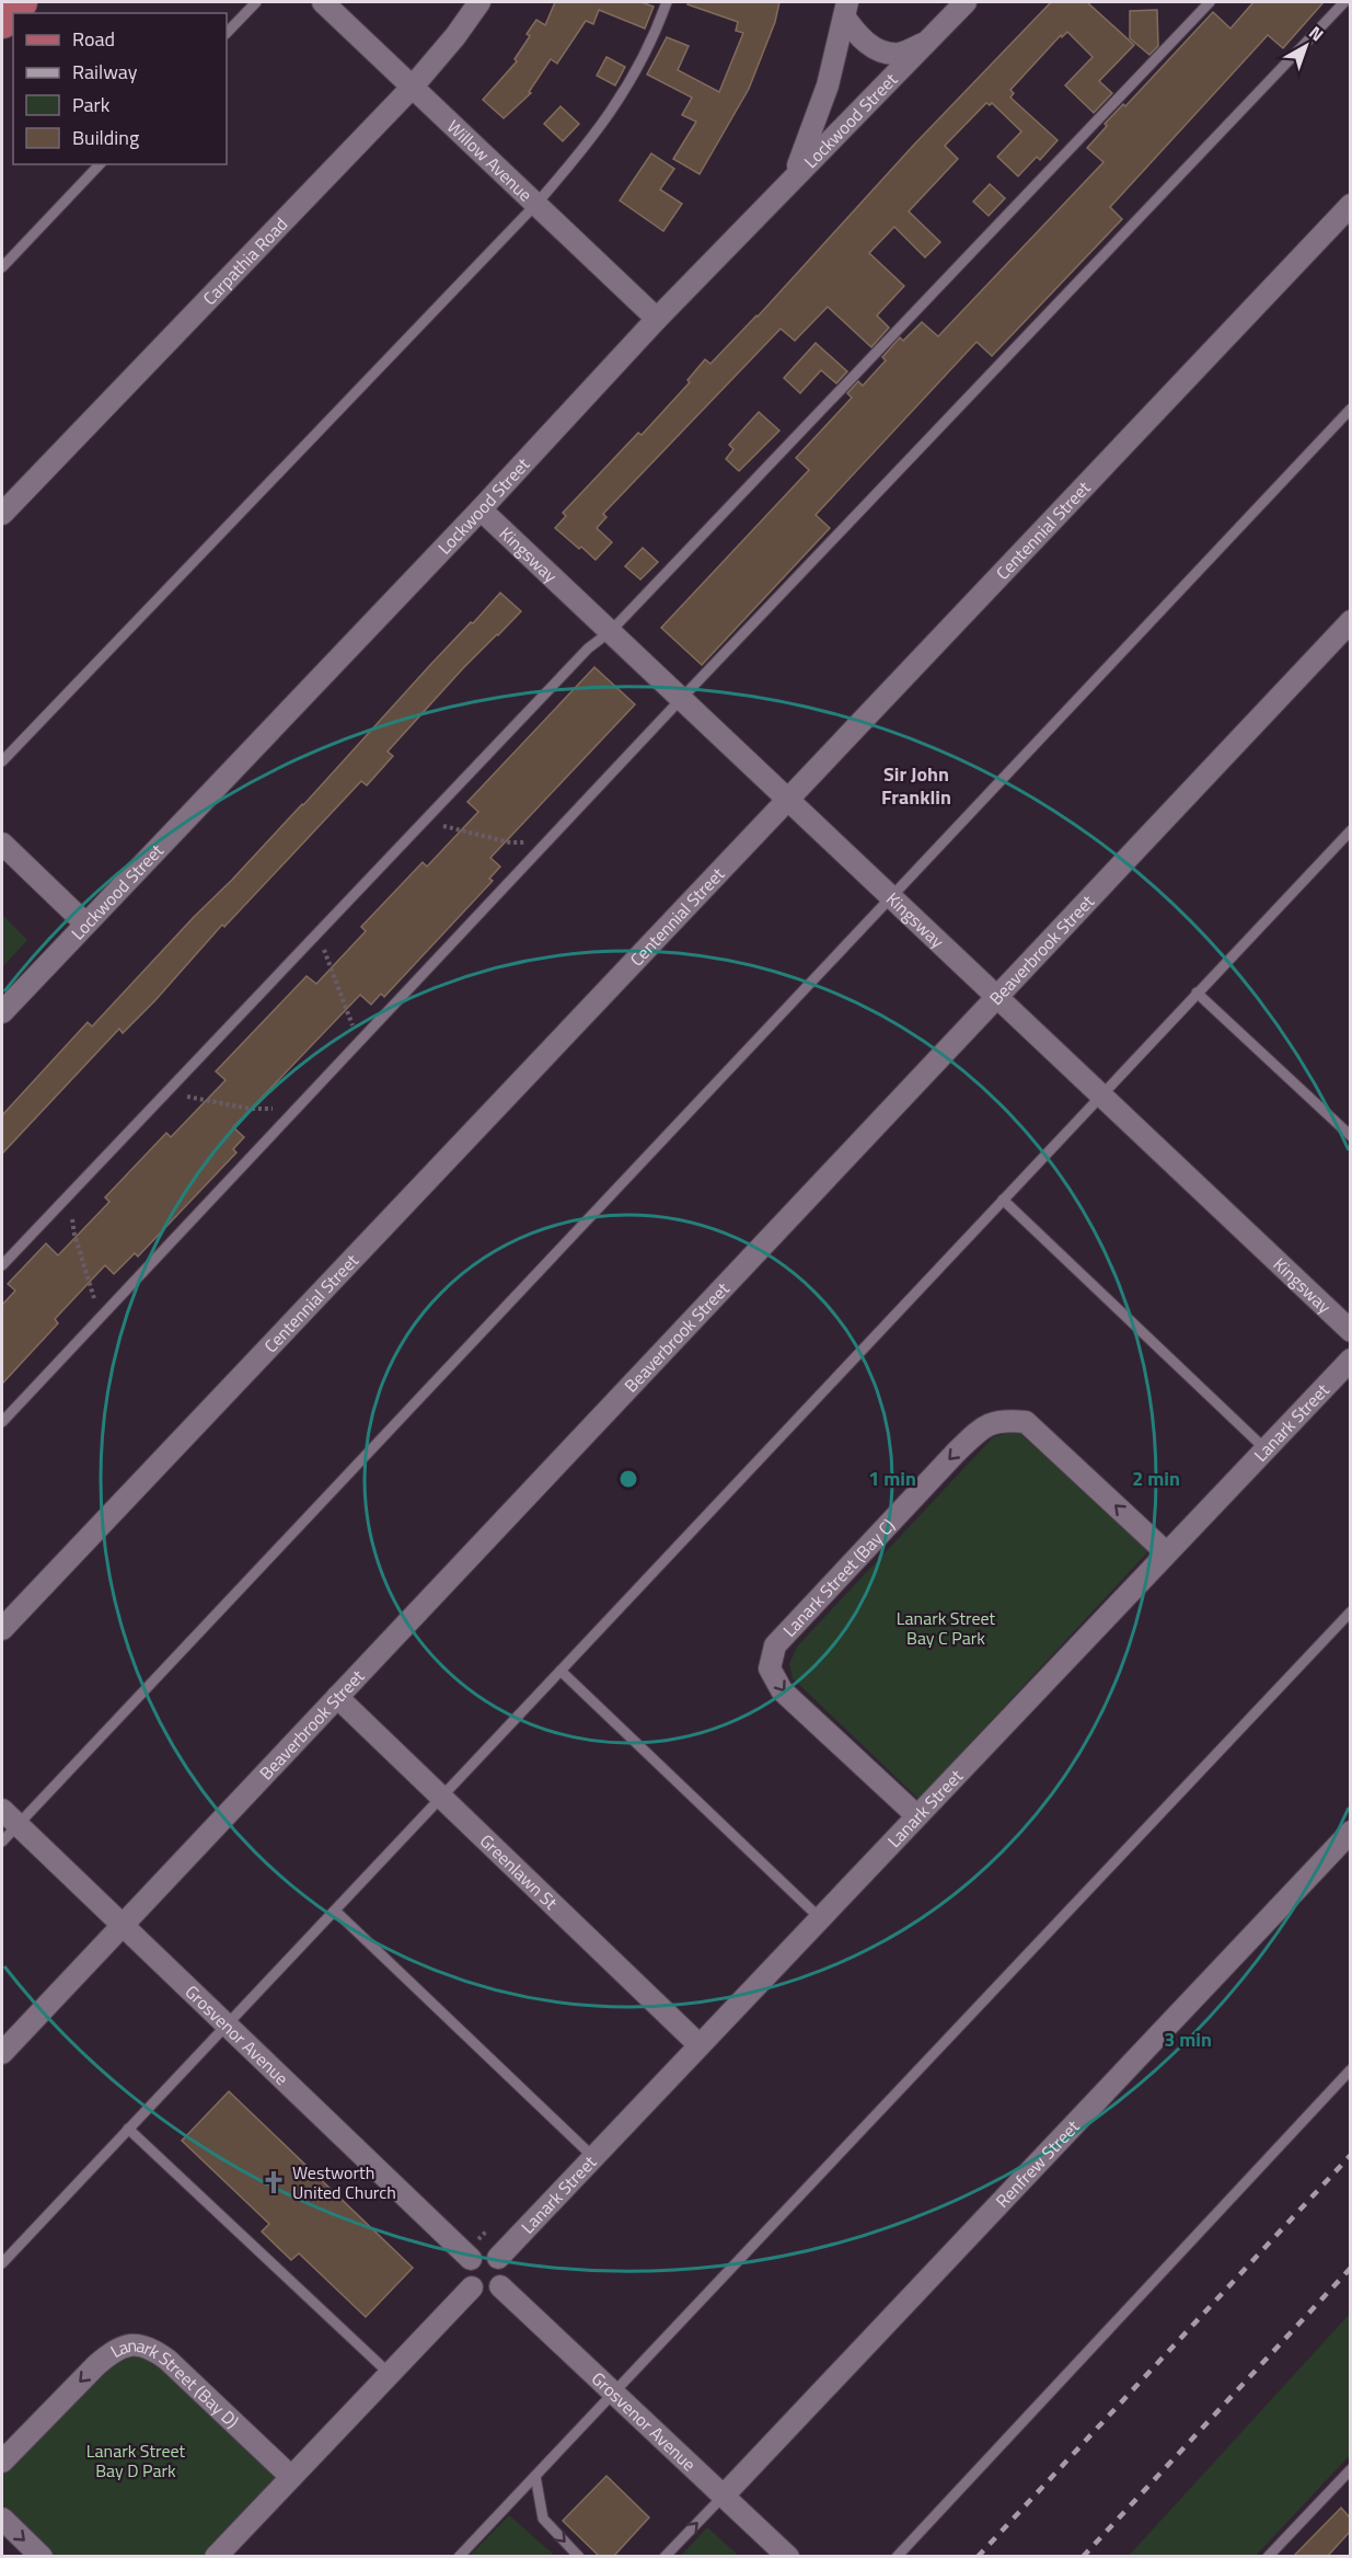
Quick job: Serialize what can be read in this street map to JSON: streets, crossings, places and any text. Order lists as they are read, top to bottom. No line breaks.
{"streets":{"street":["Lockwood Street","Willow Avenue","Carpathia Road","Centennial Street","Kingsway","Beaverbrook Street","Lanark Street","Lanark Street (Bay C)","Greenlawn St","Grosvenor Avenue","Renfrew Street","Lanark Street (Bay D)"]},"crossings":[["Lockwood Street","Willow Avenue"],["Lockwood Street","Kingsway"],["Willow Avenue","Carpathia Road"],["Centennial Street","Kingsway"],["Kingsway","Beaverbrook Street"],["Beaverbrook Street","Greenlawn St"],["Beaverbrook Street","Grosvenor Avenue"],["Lanark Street","Lanark Street (Bay C)"],["Lanark Street","Greenlawn St"],["Lanark Street","Grosvenor Avenue"],["Grosvenor Avenue","Renfrew Street"]],"districts":["Sir John Franklin"],"parks":["Lanark Street Bay C Park","Lanark Street Bay D Park"],"places":{"church":["Westworth United Church"]},"legend":["Road","Railway","Park","Building"],"north":"top right","rings":["1 min","2 min","3 min"]}
